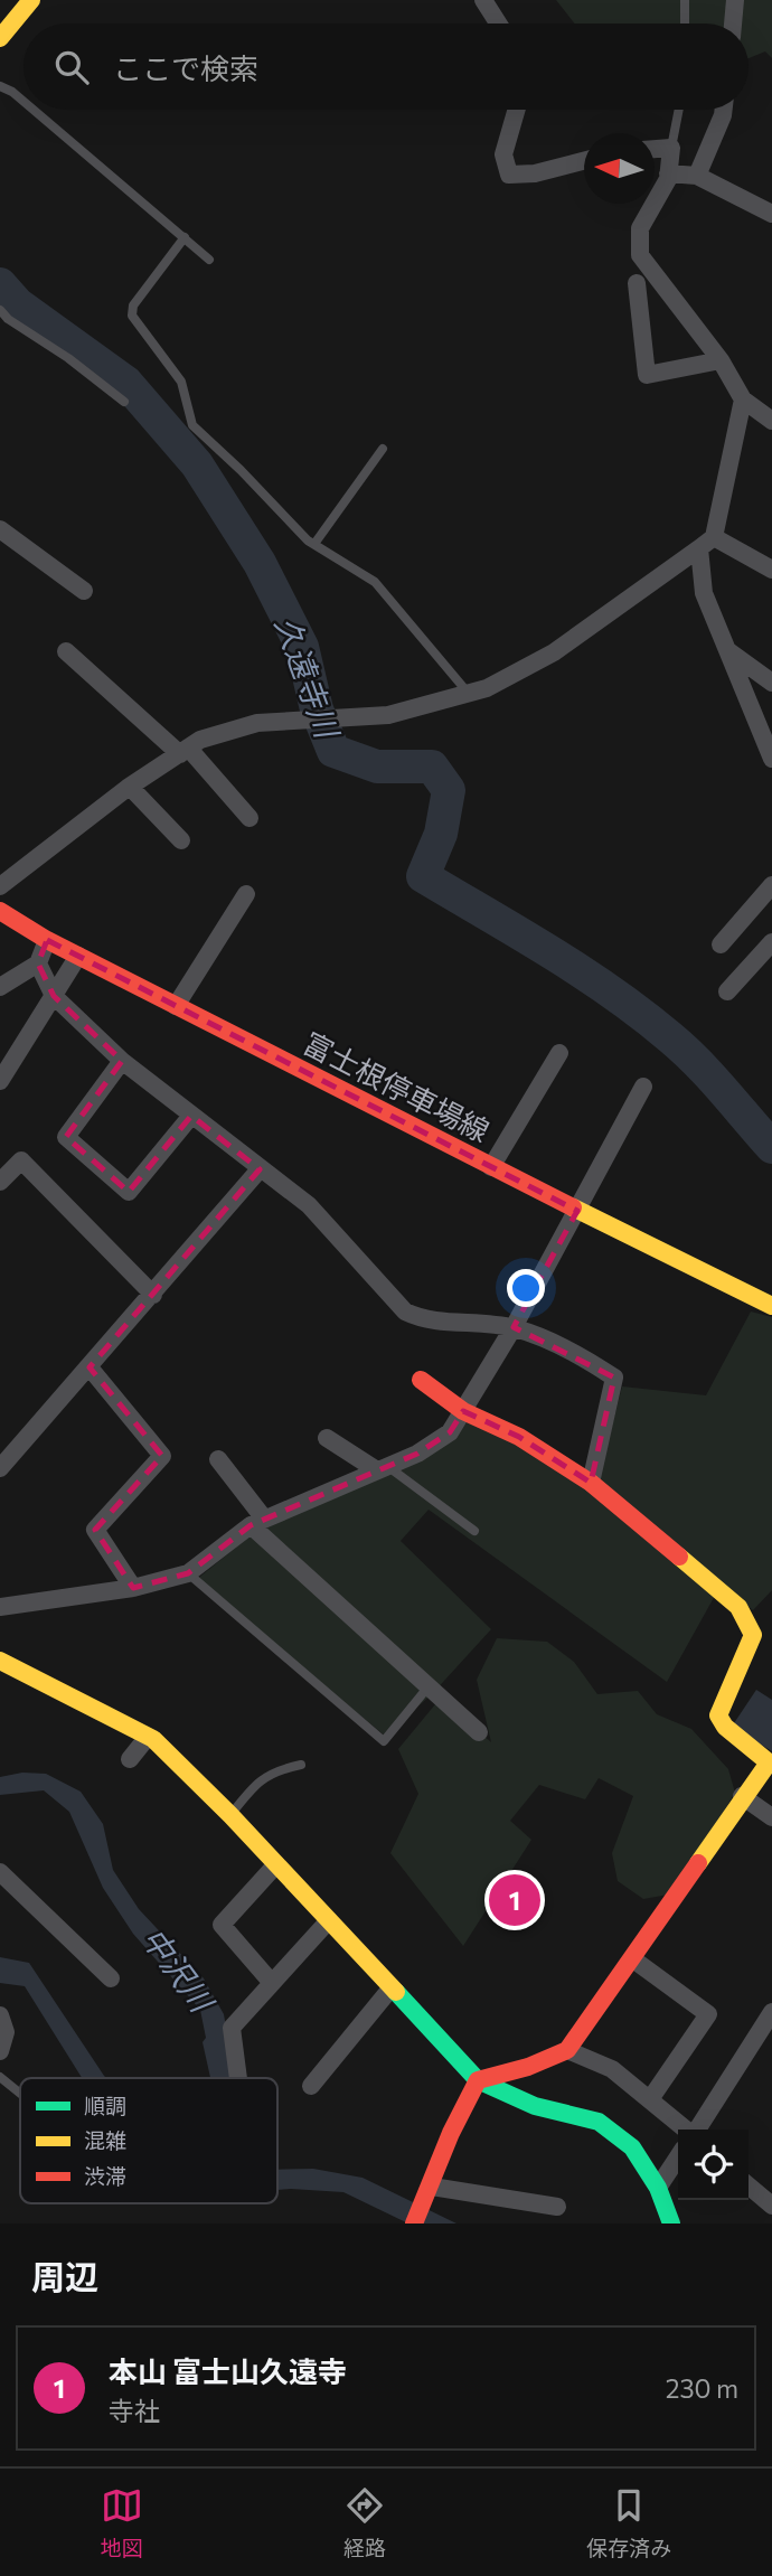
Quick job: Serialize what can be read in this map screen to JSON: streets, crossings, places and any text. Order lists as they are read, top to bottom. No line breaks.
{"streets":{"street":["富士根停車場線"]},"water":["久遠寺川","中沢川"],"legend":["順調","混雑","渋滞"],"north":"left","page":{"search":"ここで検索","pins":"1","heading":"周辺","list":[{"mark":"1","name":"本山 富士山久遠寺","note":"寺社","value":"230 m"}],"nav":["地図","経路","保存済み"]}}
